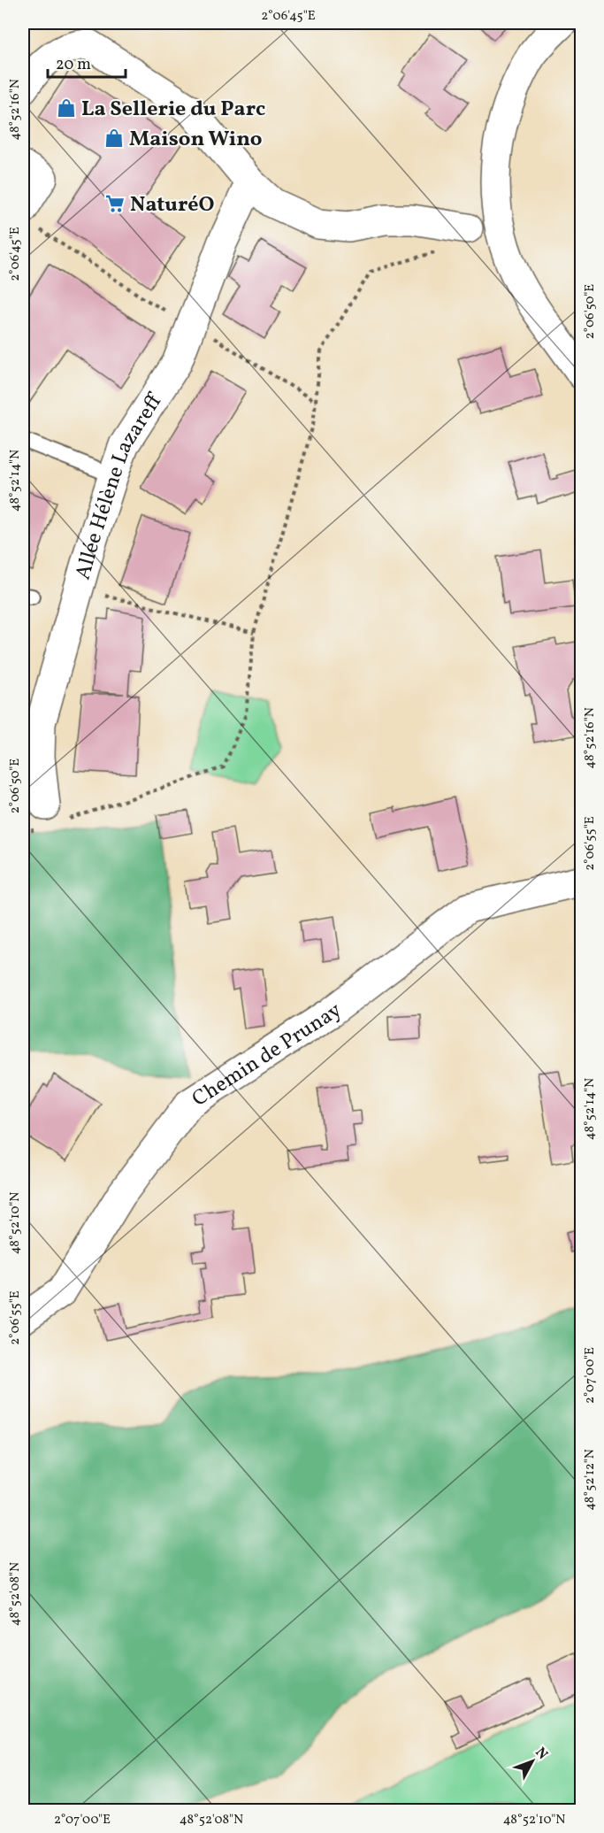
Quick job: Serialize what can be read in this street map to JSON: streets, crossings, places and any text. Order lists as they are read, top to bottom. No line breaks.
{"streets":{"street":["Allée Hélène Lazareff","Chemin de Prunay"]},"places":{"shop":["La Sellerie du Parc","Maison Wino"],"supermarket":["NaturéO"]},"scale_bar":"20 m","north":"top right","coordinates":["2°06'45\"E","48°52'16\"N","2°06'50\"E","48°52'14\"N","2°06'55\"E","48°52'10\"N","2°07'00\"E","48°52'12\"N","48°52'08\"N"]}
